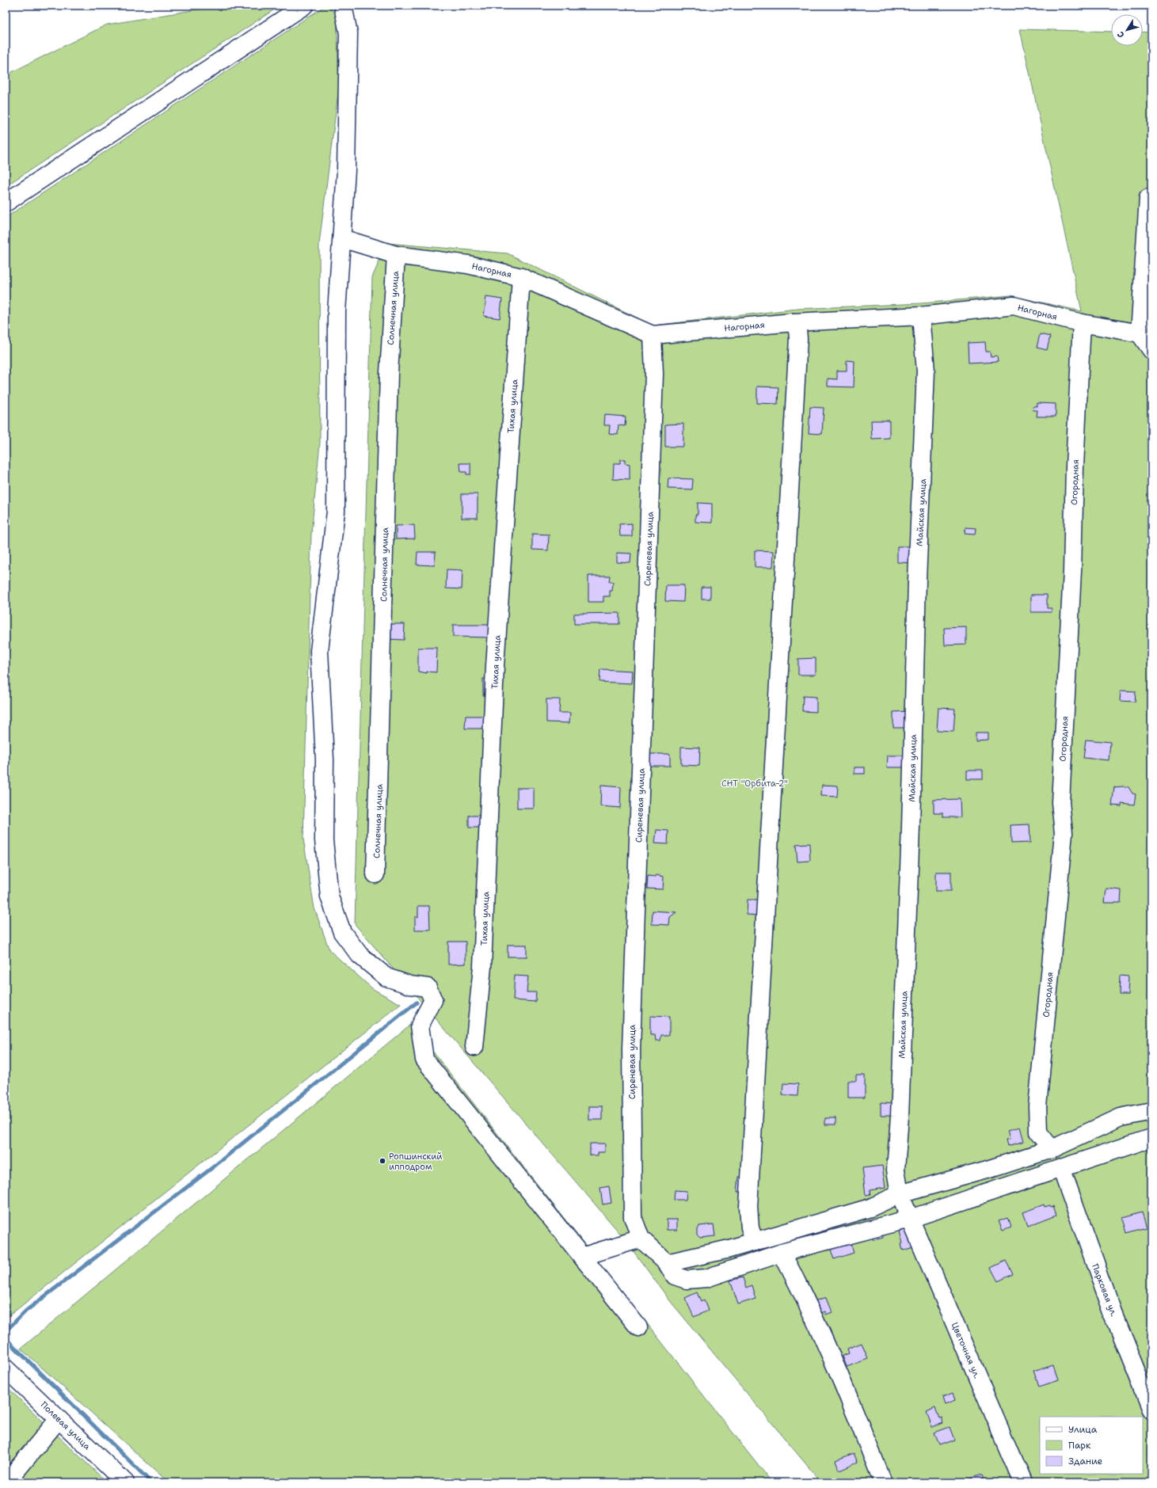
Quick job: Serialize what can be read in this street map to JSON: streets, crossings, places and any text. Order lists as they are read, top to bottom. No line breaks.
{"streets":{"street":["Нагорная","Солнечная улица","Тихая улица","Огородная","Майская улица","Сиреневая улица","Парковая ул.","Цветочная ул.","Полевая улица"]},"crossings":[["Нагорная","Солнечная улица"],["Нагорная","Тихая улица"],["Нагорная","Огородная"],["Нагорная","Майская улица"],["Нагорная","Сиреневая улица"],["Майская улица","Сиреневая улица"],["Майская улица","Цветочная ул."],["Сиреневая улица","Парковая ул."],["Сиреневая улица","Цветочная ул."]],"parks":["СНТ \"Орбита-2\""],"places":["Ропшинский ипподром"],"legend":["Улица","Парк","Здание"],"north":"bottom left"}
